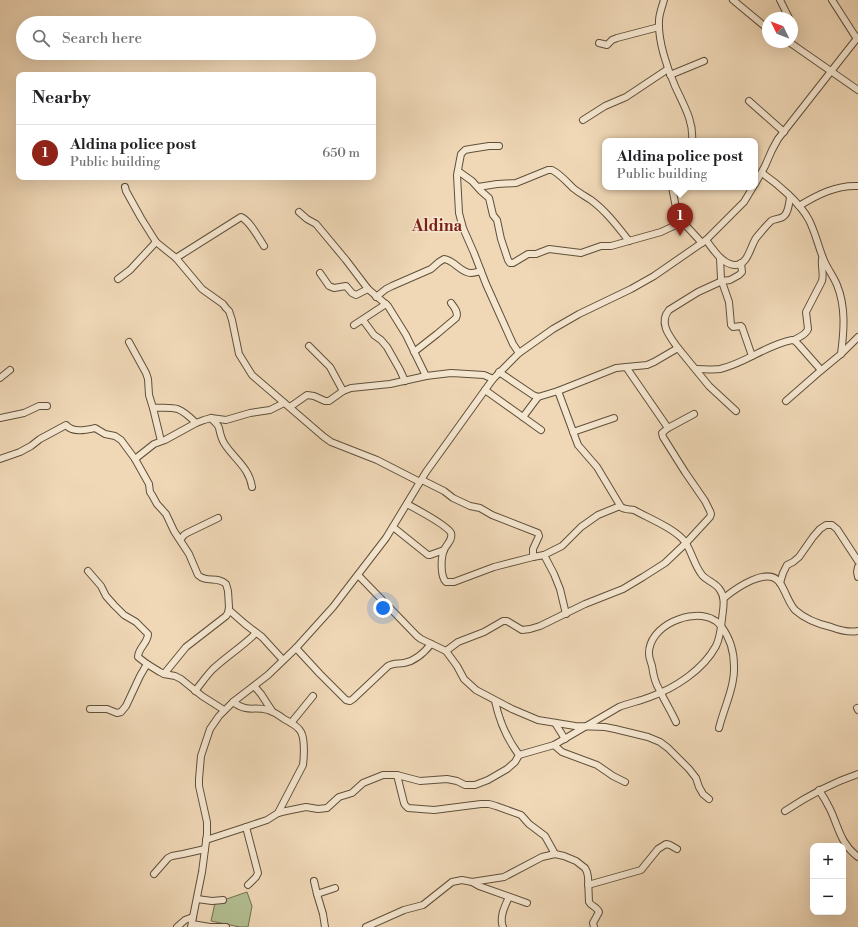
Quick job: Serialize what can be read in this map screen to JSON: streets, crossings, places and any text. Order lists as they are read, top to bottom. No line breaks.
{"districts":["Aldina"],"north":"top left","page":{"search":"Search here","heading":"Nearby","list":[{"mark":"1","name":"Aldina police post","note":"Public building","value":"650 m"}],"popup":["Aldina police post","Public building"],"pins":"1","map_buttons":["+","−"]}}
